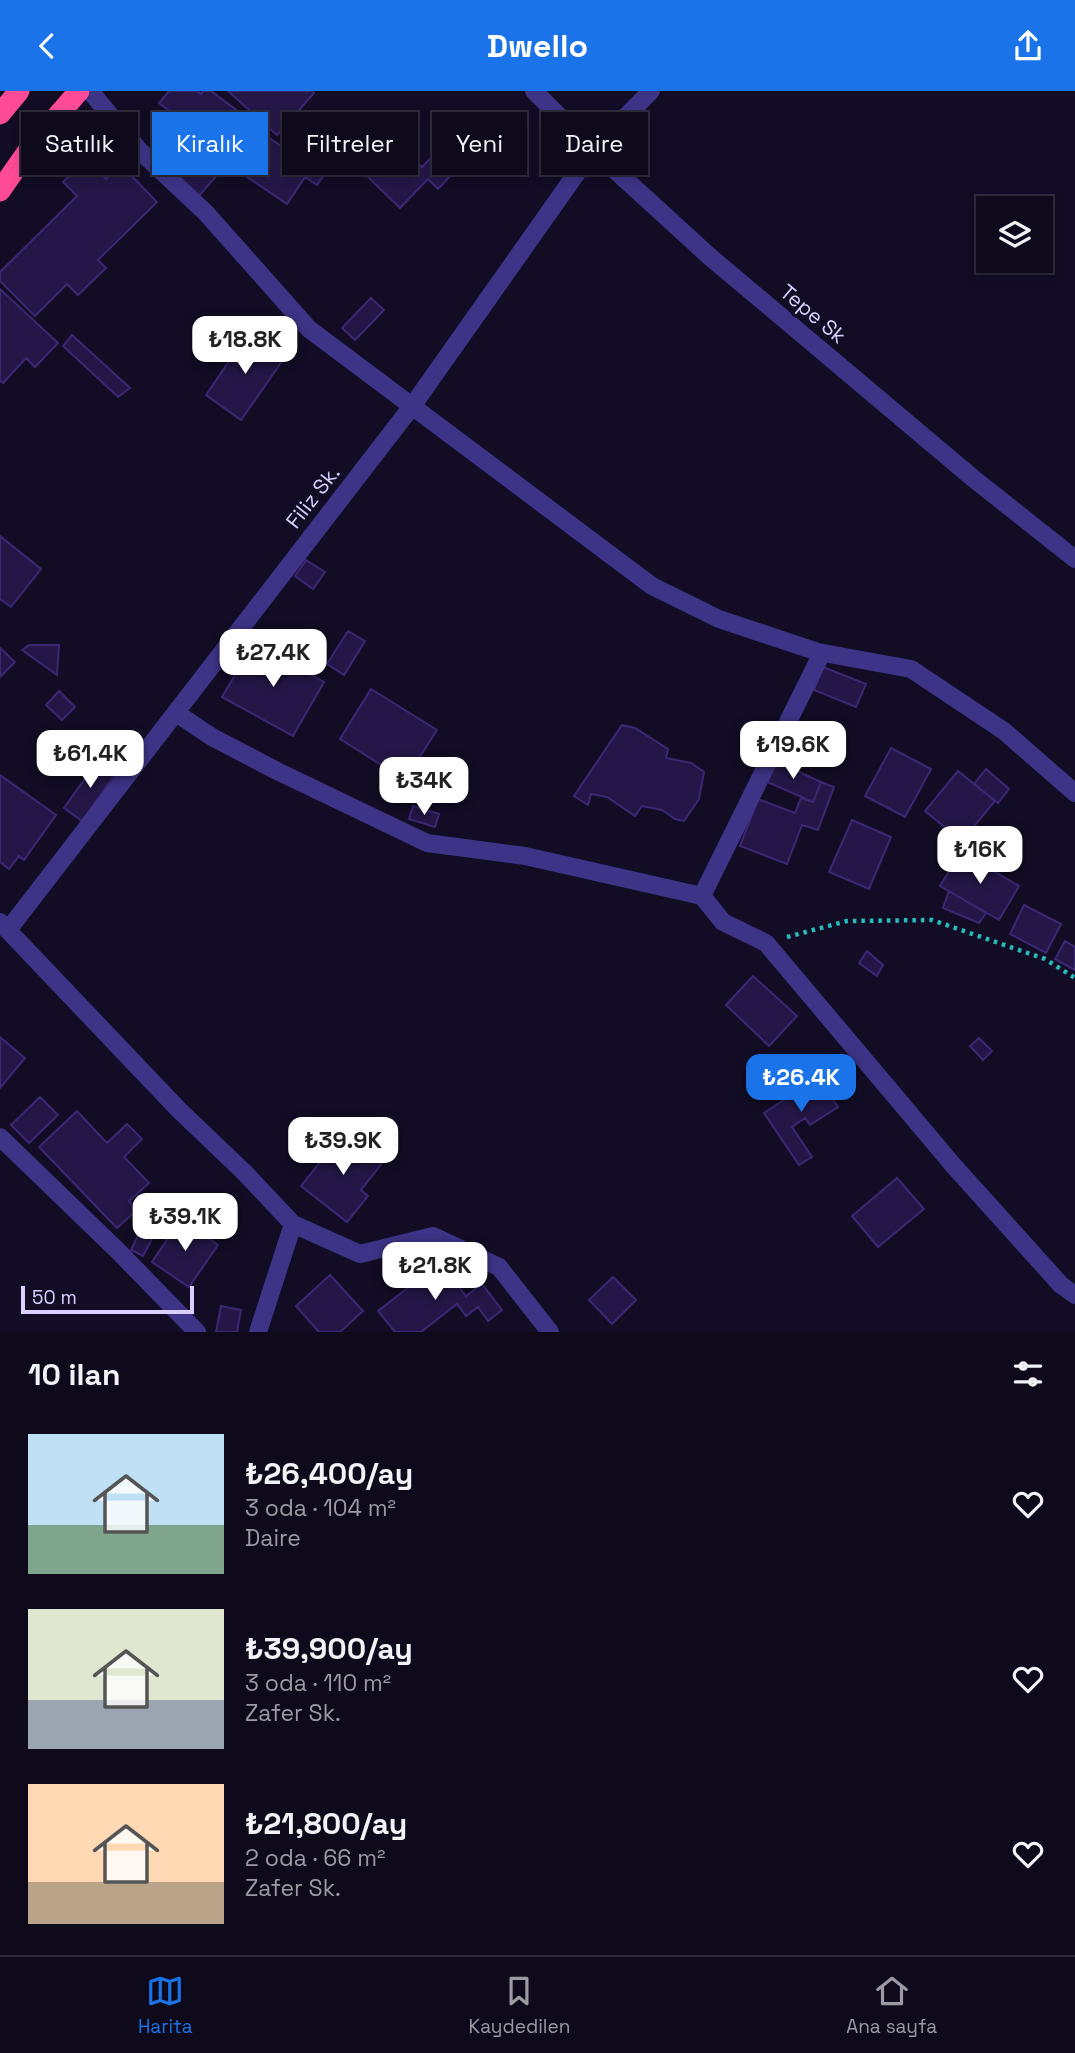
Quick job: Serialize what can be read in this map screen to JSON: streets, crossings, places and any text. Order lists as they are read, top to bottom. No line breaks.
{"streets":{"street":["Tepe Sk","Filiz Sk."]},"scale_bar":"50 m","page":{"header":"Dwello","chip":["Satılık","Kiralık","Filtreler","Yeni","Daire"],"price":["₺18.8K","₺27.4K","₺19.6K","₺61.4K","₺34K","₺16K","₺26.4K","₺39.9K","₺39.1K","₺21.8K"],"scale":"50 m","heading":"10 ilan","list":[{"name":"₺26,400/ay","note":"3 oda · 104 m² · Daire"},{"name":"₺39,900/ay","note":"3 oda · 110 m² · Zafer Sk."},{"name":"₺21,800/ay","note":"2 oda · 66 m² · Zafer Sk."}],"tabs":["Harita","Kaydedilen","Ana sayfa"]}}
